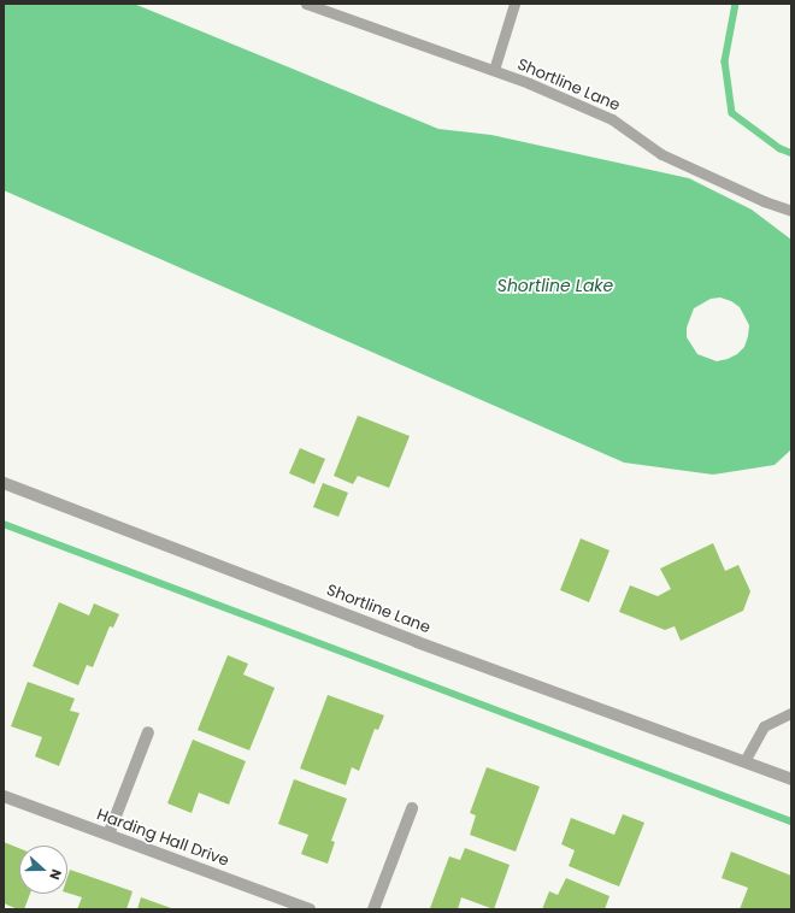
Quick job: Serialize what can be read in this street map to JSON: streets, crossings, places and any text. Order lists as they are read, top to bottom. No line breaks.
{"streets":{"street":["Shortline Lane","Harding Hall Drive"]},"water":["Shortline Lake"],"north":"right"}
